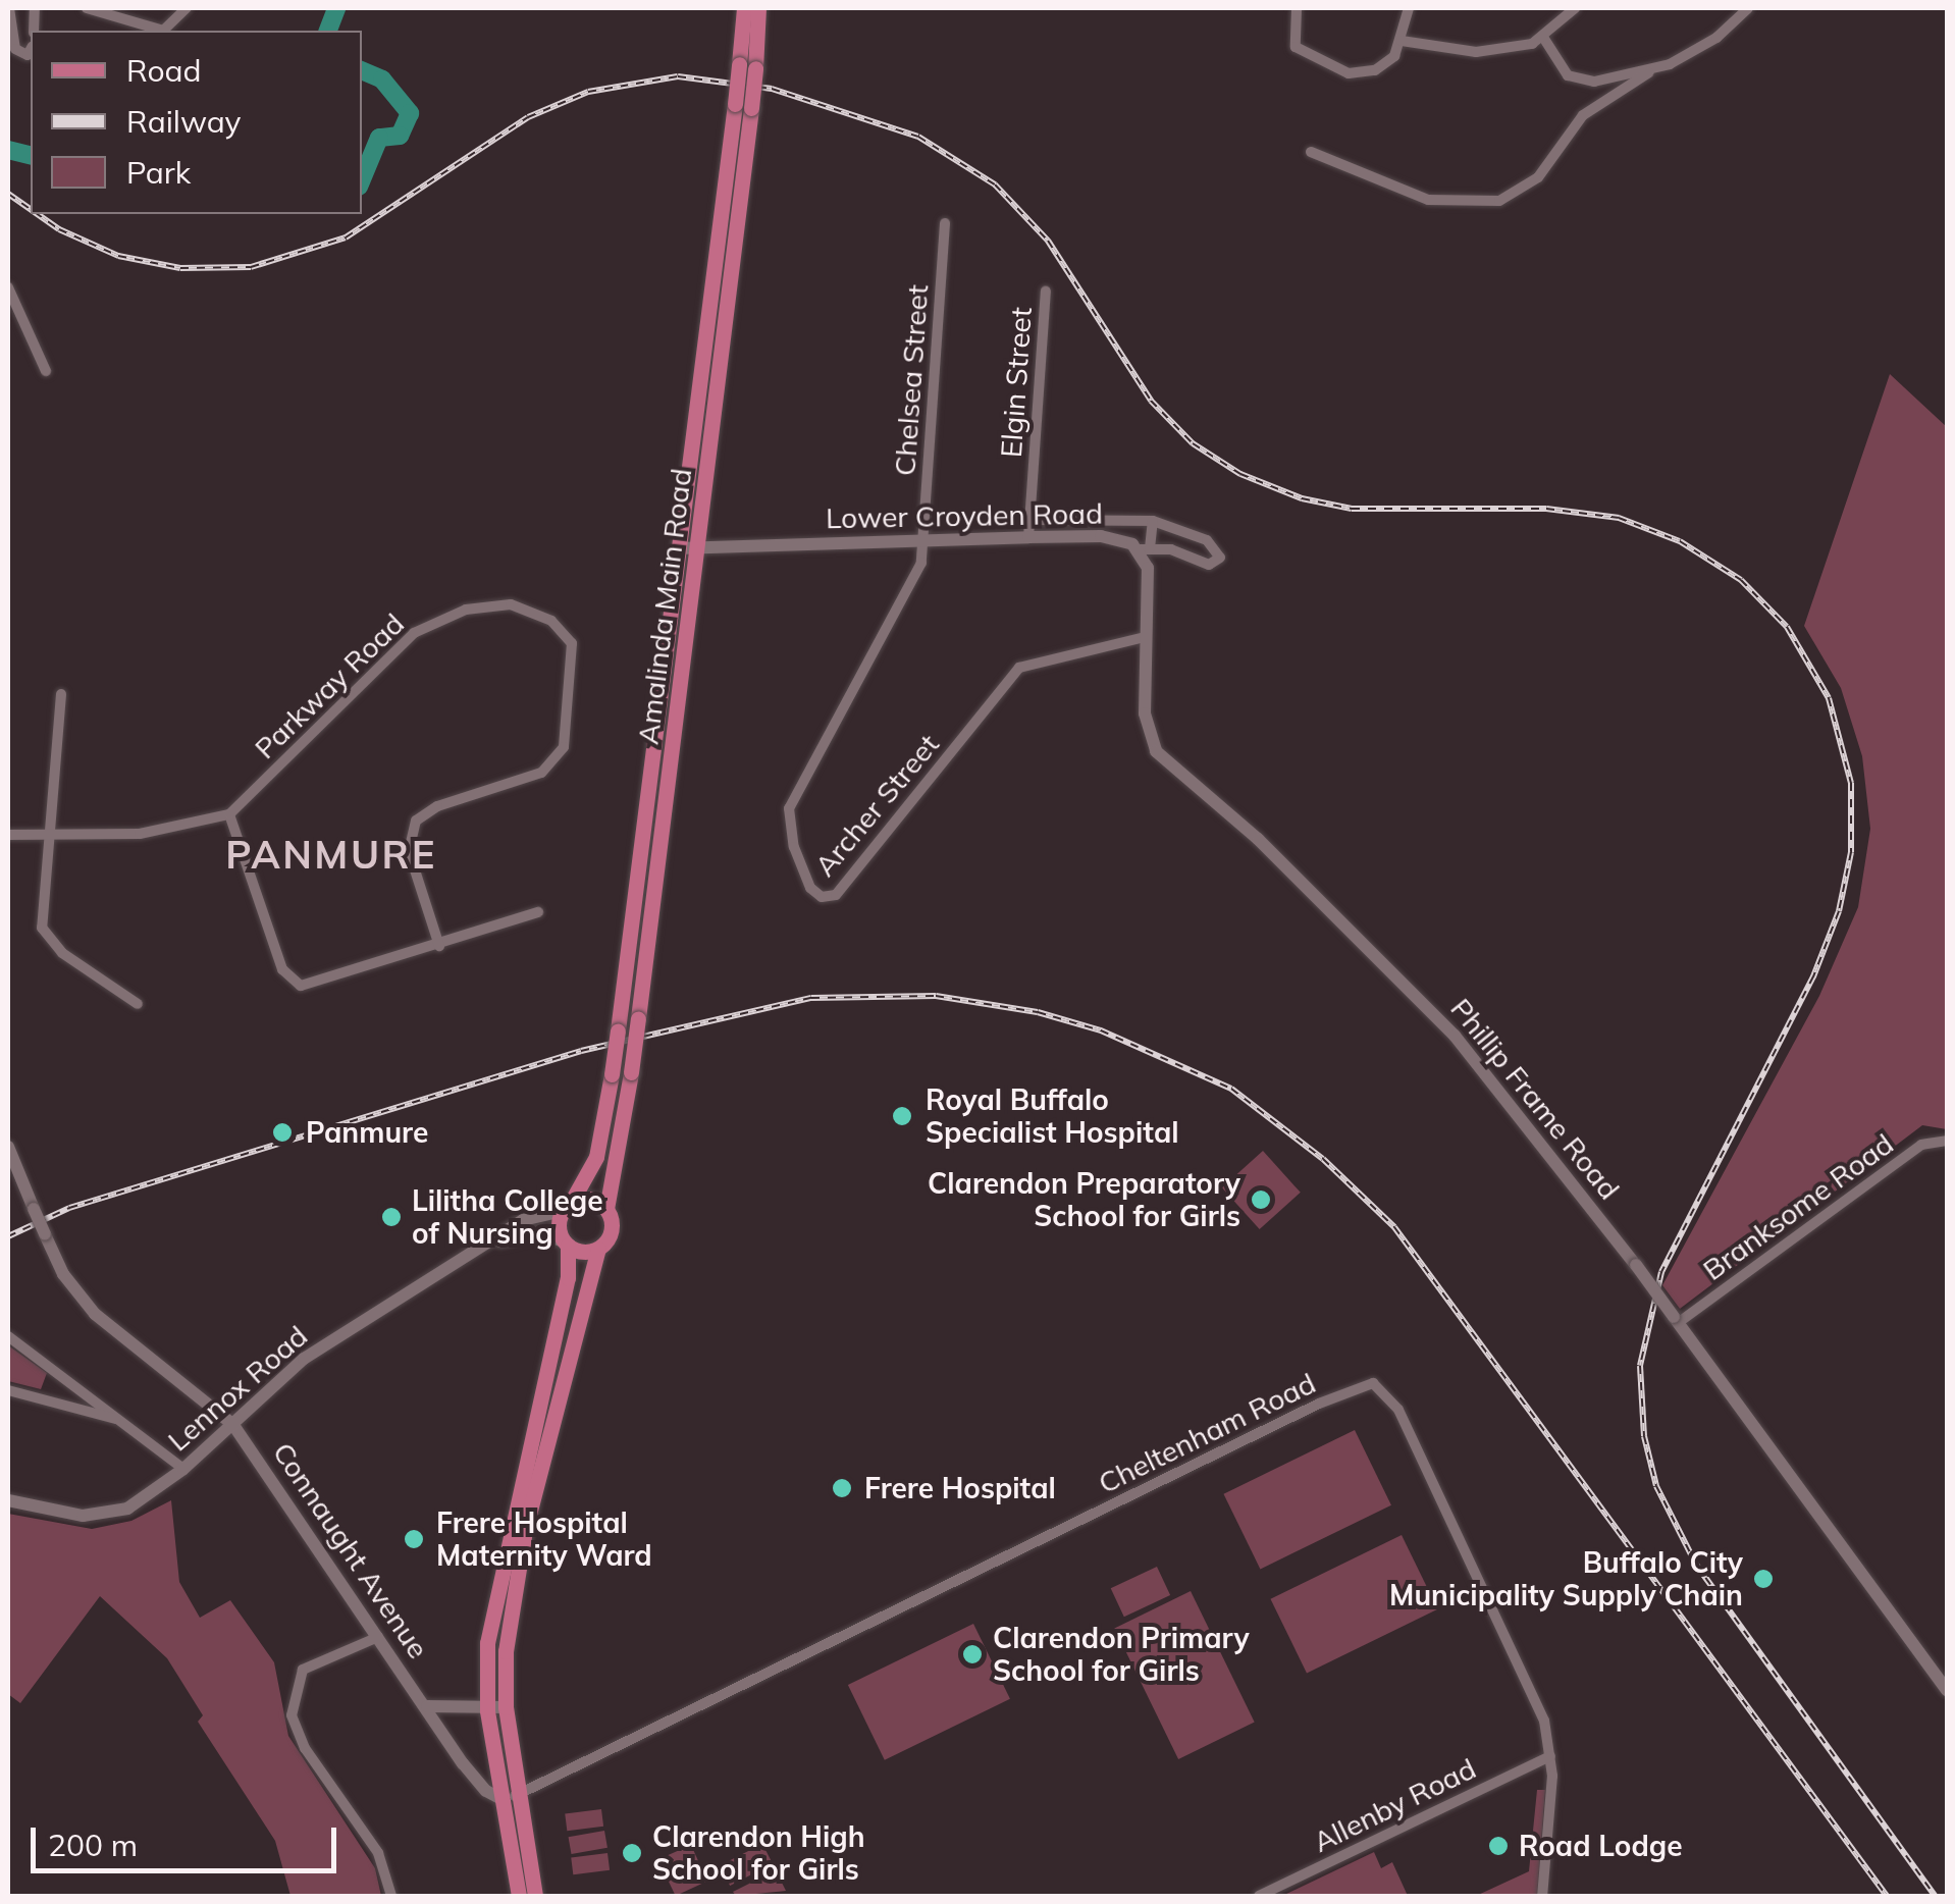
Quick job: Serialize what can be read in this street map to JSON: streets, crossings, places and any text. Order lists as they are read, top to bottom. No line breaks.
{"streets":{"main road":["Amalinda Main Road"],"street":["Chelsea Street","Elgin Street","Lower Croyden Road","Parkway Road","Archer Street","Phillip Frame Road","Branksome Road","Lennox Road","Cheltenham Road","Connaught Avenue","Allenby Road"]},"crossings":[["Chelsea Street","Lower Croyden Road"],["Chelsea Street","Archer Street"],["Elgin Street","Lower Croyden Road"],["Lower Croyden Road","Amalinda Main Road"],["Lower Croyden Road","Archer Street"],["Lower Croyden Road","Phillip Frame Road"],["Amalinda Main Road","Lennox Road"],["Amalinda Main Road","Cheltenham Road"],["Amalinda Main Road","Connaught Avenue"],["Archer Street","Phillip Frame Road"],["Phillip Frame Road","Branksome Road"],["Lennox Road","Connaught Avenue"],["Cheltenham Road","Connaught Avenue"],["Cheltenham Road","Allenby Road"]],"districts":["PANMURE"],"places":["Royal Buffalo Specialist Hospital","Panmure","Clarendon Preparatory School for Girls","Lilitha College of Nursing","Frere Hospital","Frere Hospital Maternity Ward","Buffalo City Municipality Supply Chain","Clarendon Primary School for Girls","Road Lodge","Clarendon High School for Girls"],"legend":["Road","Railway","Park"],"scale_bar":"200 m"}
